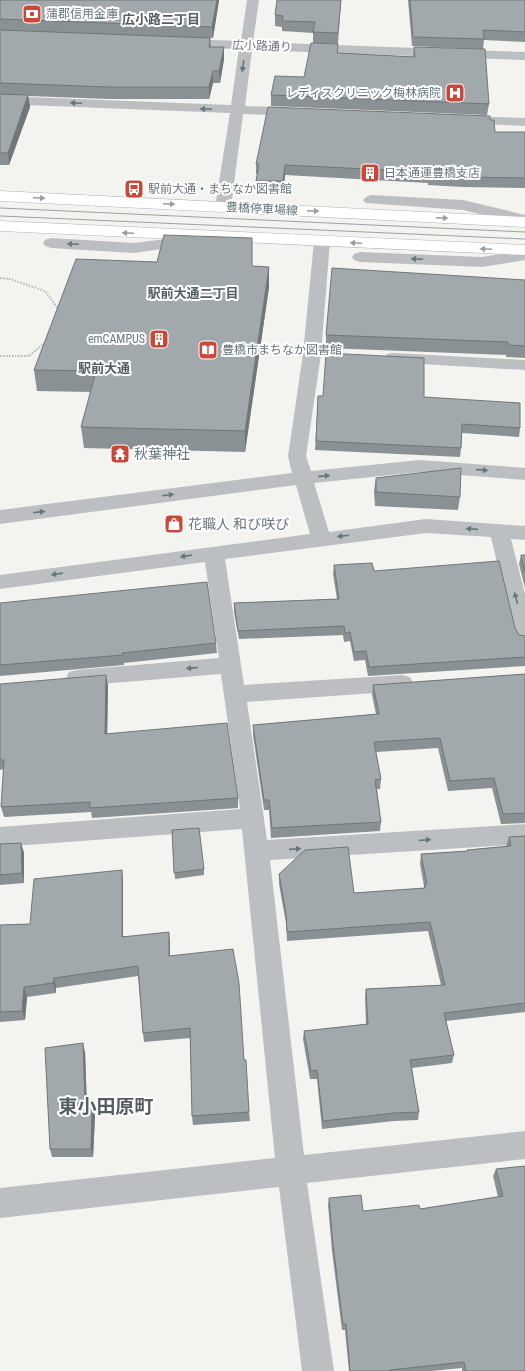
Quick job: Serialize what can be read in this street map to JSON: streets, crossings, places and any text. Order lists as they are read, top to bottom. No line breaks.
{"streets":{"main road":["豊橋停車場線"],"street":["広小路通り"]},"districts":["広小路二丁目","駅前大通二丁目","駅前大通","東小田原町"],"places":{"bank":["蒲郡信用金庫"],"hospital":["レディスクリニック梅林病院"],"building":["日本通運豊橋支店","emCAMPUS"],"bus stop":["駅前大通・まちなか図書館"],"library":["豊橋市まちなか図書館"],"temple":["秋葉神社"],"shop":["花職人 和び咲び"]}}
